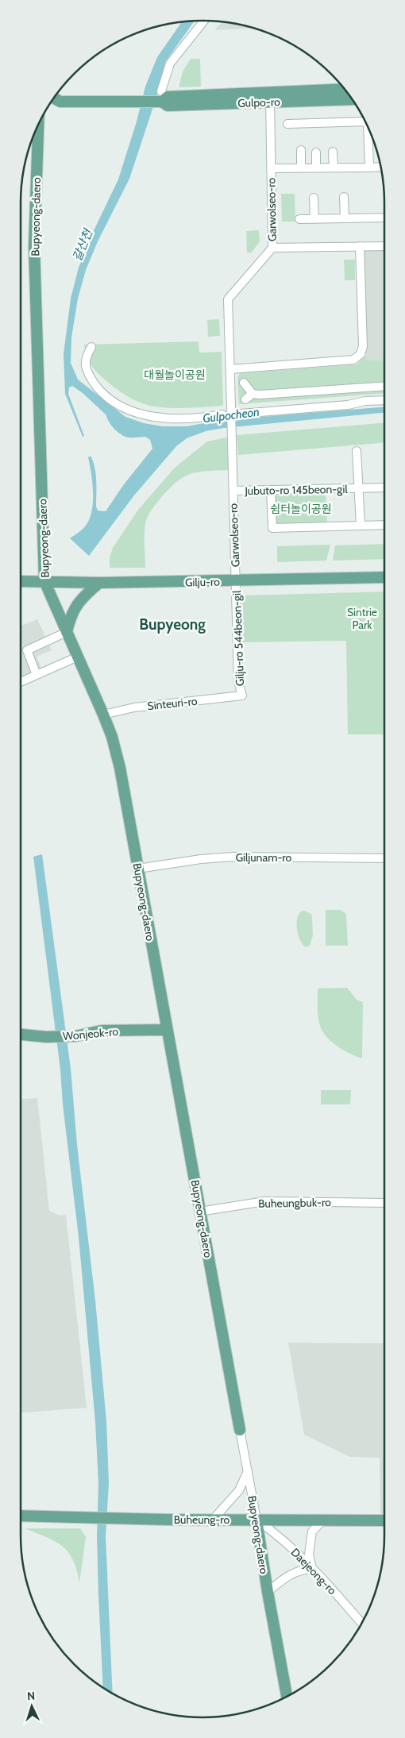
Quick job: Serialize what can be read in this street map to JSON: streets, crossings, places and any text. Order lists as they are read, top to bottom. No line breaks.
{"streets":{"main road":["Gulpo-ro","Bupyeong-daero","Gilju-ro","Wonjeok-ro","Buheung-ro"],"street":["Garwolseo-ro","Jubuto-ro 145beon-gil","Gilju-ro 544beon-gil","Sinteuri-ro","Giljunam-ro","Buheungbuk-ro","Daejeong-ro"]},"crossings":[["Gulpo-ro","Garwolseo-ro"],["Garwolseo-ro","Jubuto-ro 145beon-gil"],["Garwolseo-ro","Gilju-ro"],["Garwolseo-ro","Gilju-ro 544beon-gil"],["Bupyeong-daero","Gilju-ro"],["Bupyeong-daero","Sinteuri-ro"],["Bupyeong-daero","Giljunam-ro"],["Bupyeong-daero","Wonjeok-ro"],["Bupyeong-daero","Buheungbuk-ro"],["Bupyeong-daero","Buheung-ro"],["Bupyeong-daero","Daejeong-ro"],["Gilju-ro","Gilju-ro 544beon-gil"],["Gilju-ro 544beon-gil","Sinteuri-ro"],["Buheung-ro","Daejeong-ro"]],"districts":["Bupyeong"],"water":["갈산천","Gulpocheon"],"parks":["대월놀이공원","쉼터놀이공원","Sintrie Park"],"north":"top"}
